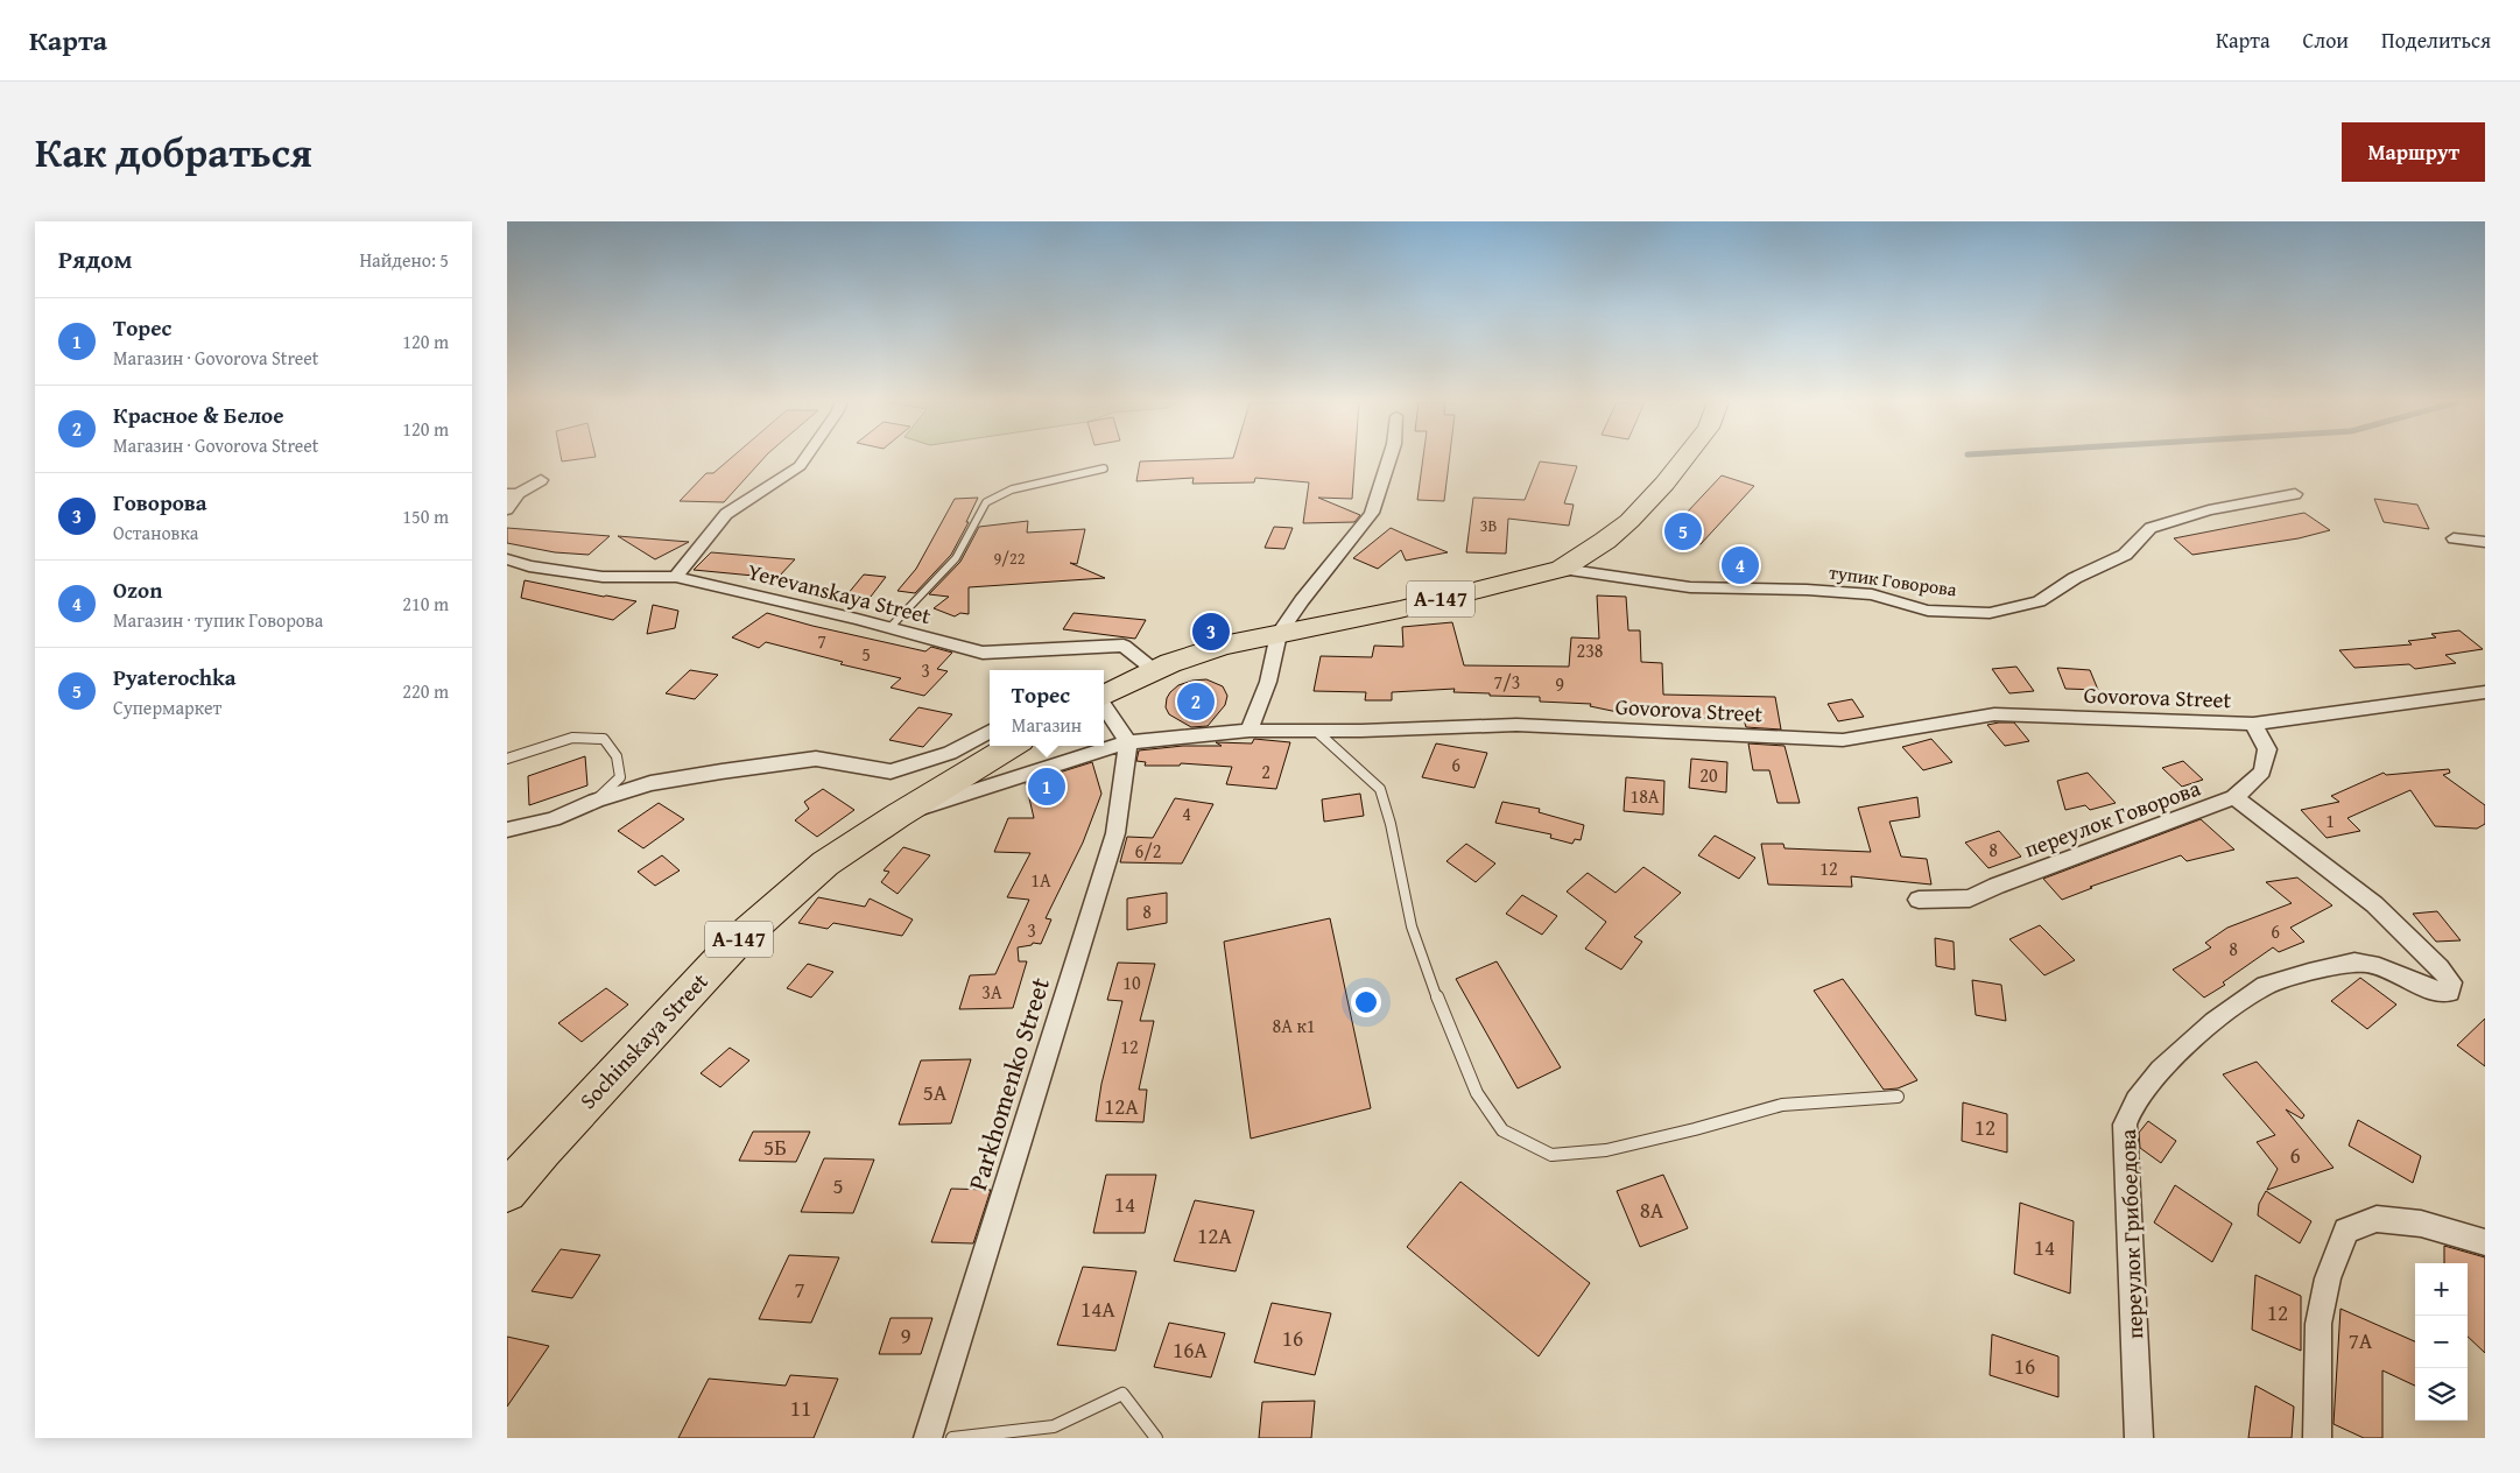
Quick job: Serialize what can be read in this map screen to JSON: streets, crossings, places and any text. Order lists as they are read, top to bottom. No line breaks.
{"streets":{"highway":["А-147","Sochinskaya Street"],"street":["тупик Говорова","Yerevanskaya Street","Govorova Street","переулок Говорова","Parkhomenko Street","переулок Грибоедова"]},"crossings":[["тупик Говорова","А-147"],["Yerevanskaya Street","А-147"],["Govorova Street","переулок Говорова"],["Govorova Street","Sochinskaya Street"],["Govorova Street","Parkhomenko Street"],["переулок Говорова","переулок Грибоедова"]],"house_numbers":["3В","9/22","7","238","5","3","7/3","9","6","2","20","18А","4","1","8","6/2","12","1А","8","3","6","8","10","3А","8А к1","12","5А","12А","12","5Б","6","5","14","8А","12А","14","7","14А","12","9","16","7А","16А","16","11"],"page":{"header":"Карта","nav":["Карта","Слои","Поделиться"],"title":"Как добраться","buttons":"Маршрут","heading":["Рядом","Найдено: 5"],"list":[{"mark":"1","name":"Торес","note":"Магазин · Govorova Street","value":"120 m"},{"mark":"2","name":"Красное & Белое","note":"Магазин · Govorova Street","value":"120 m"},{"mark":"3","name":"Говорова","note":"Остановка","value":"150 m"},{"mark":"4","name":"Ozon","note":"Магазин · тупик Говорова","value":"210 m"},{"mark":"5","name":"Pyaterochka","note":"Супермаркет","value":"220 m"}],"pins":["5","4","3","2","1"],"popup":["Торес","Магазин"],"map_buttons":["+","−"]}}
